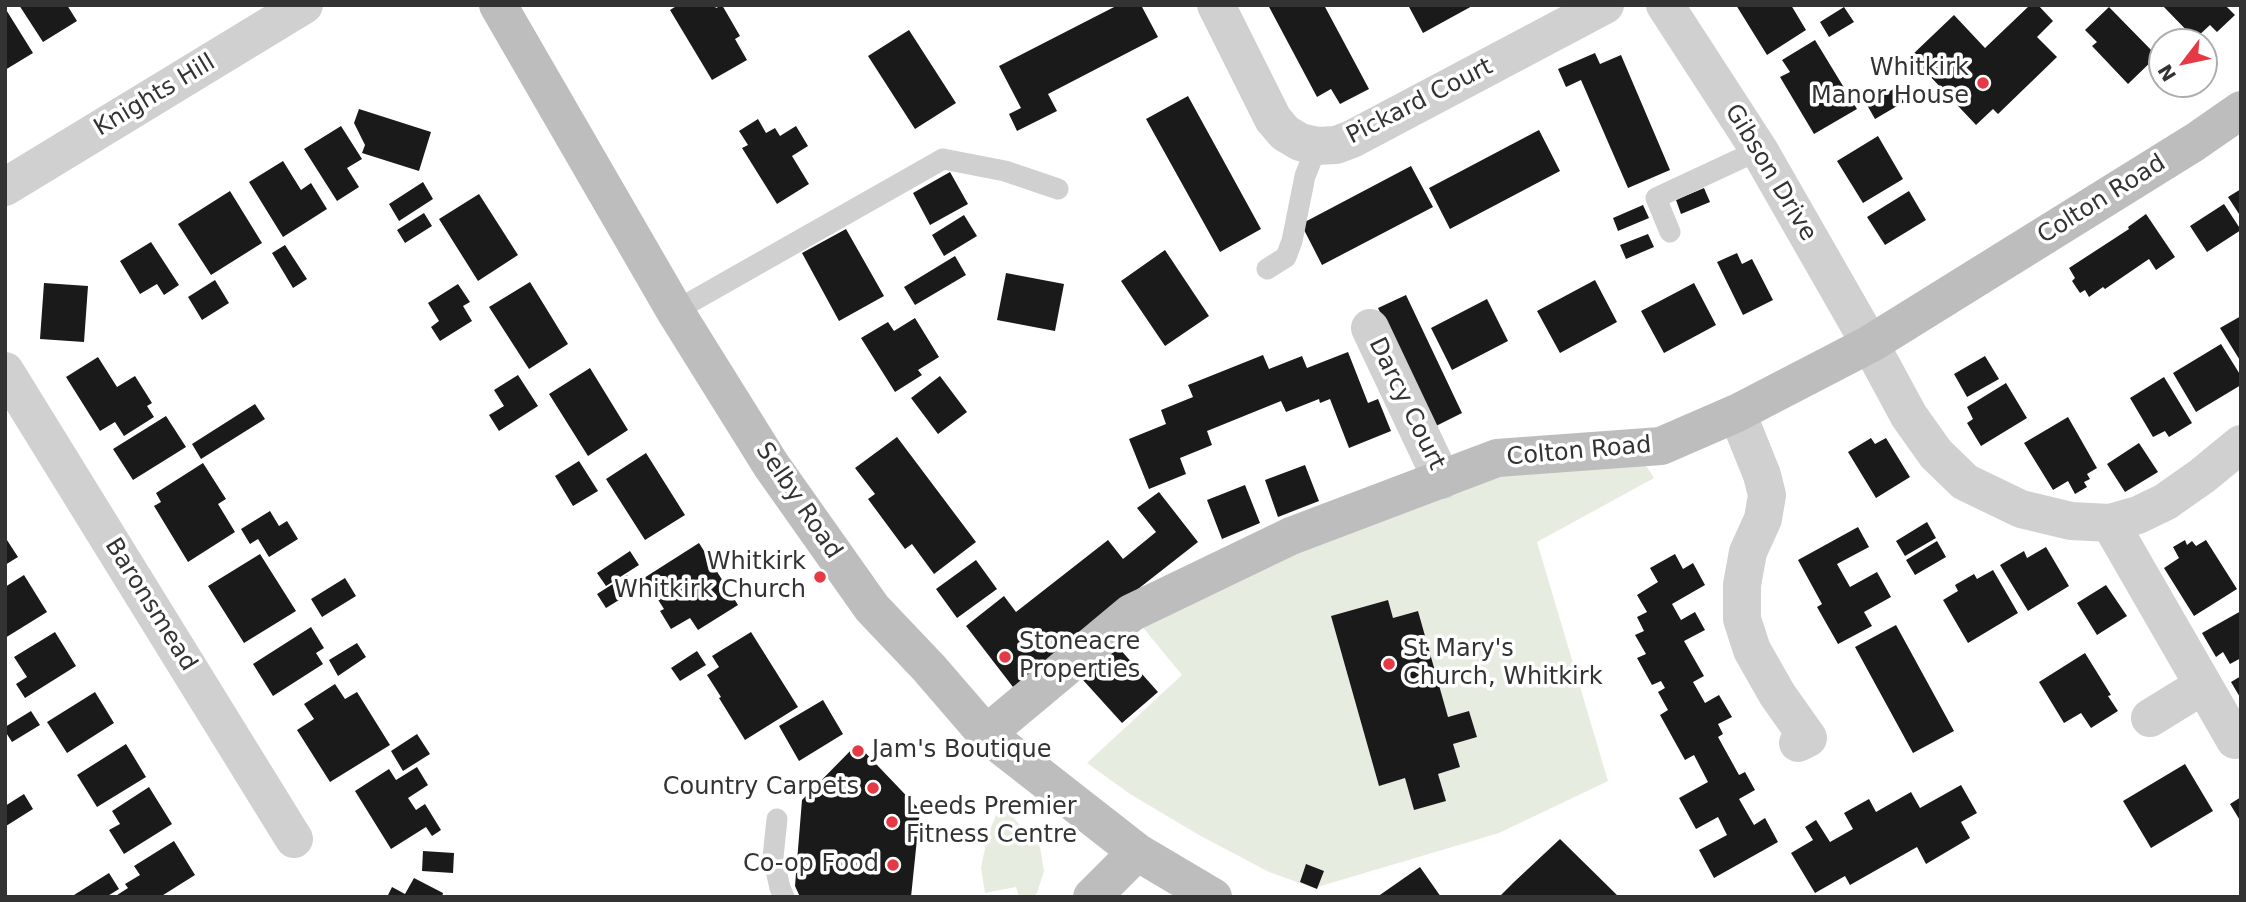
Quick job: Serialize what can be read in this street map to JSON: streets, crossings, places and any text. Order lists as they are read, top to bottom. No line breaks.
{"streets":{"street":["Knights Hill","Pickard Court","Gibson Drive","Colton Road","Darcy Court","Selby Road","Baronsmead"]},"crossings":[["Gibson Drive","Colton Road"],["Colton Road","Darcy Court"],["Colton Road","Selby Road"]],"places":["Whitkirk Manor House","Whitkirk Whitkirk Church","Stoneacre Properties","St Mary's Church, Whitkirk","Jam's Boutique","Country Carpets","Leeds Premier Fitness Centre","Co-op Food"],"north":"bottom left"}
